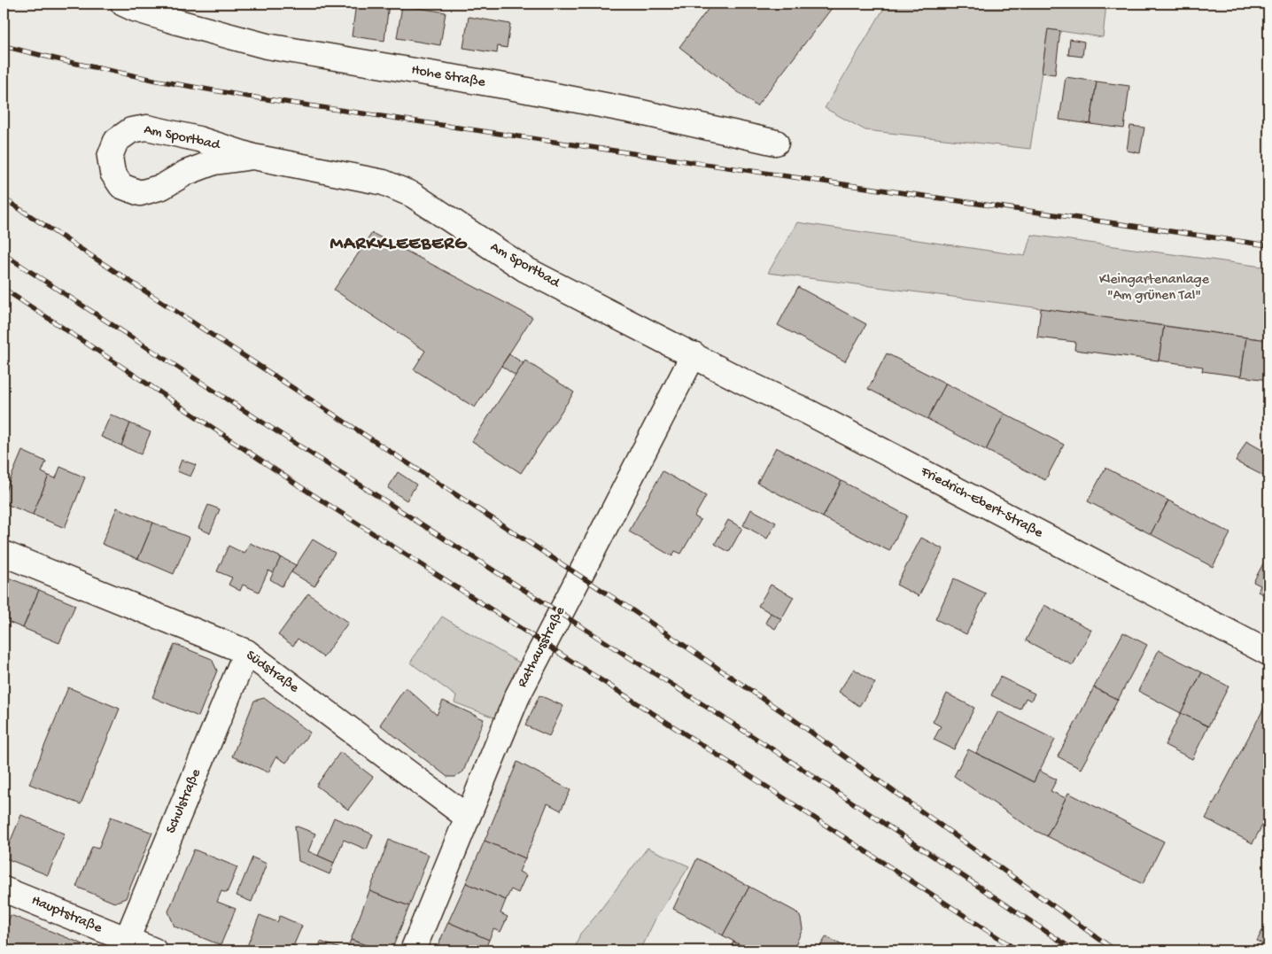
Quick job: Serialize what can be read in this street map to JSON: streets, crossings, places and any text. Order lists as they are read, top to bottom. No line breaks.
{"streets":{"street":["Hohe Straße","Am Sportbad","Friedrich-Ebert-Straße","Rathausstraße","Südstraße","Schulstraße","Hauptstraße"]},"crossings":[["Am Sportbad","Friedrich-Ebert-Straße"],["Am Sportbad","Rathausstraße"],["Friedrich-Ebert-Straße","Rathausstraße"],["Rathausstraße","Südstraße"],["Südstraße","Schulstraße"],["Schulstraße","Hauptstraße"]],"districts":["MARKKLEEBERG"],"parks":["Kleingartenanlage \"Am grünen Tal\""]}
